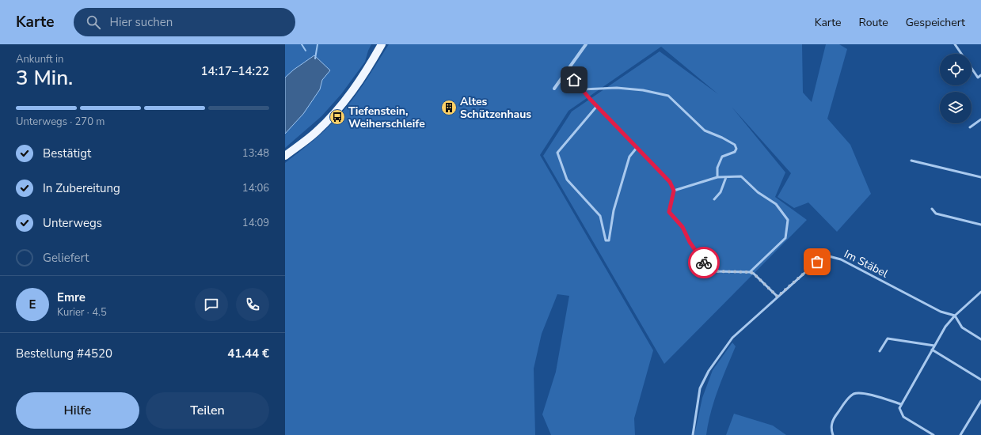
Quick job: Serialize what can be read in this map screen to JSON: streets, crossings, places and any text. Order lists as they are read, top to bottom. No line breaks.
{"streets":{"lane":["Im Stäbel"]},"places":{"building":["Altes Schützenhaus"],"bus stop":["Tiefenstein, Weiherschleife"]},"page":{"header":"Karte","search":"Hier suchen","nav":["Karte","Route","Gespeichert"],"heading":["3 Min.","Ankunft in","14:17–14:22"],"panel":["Emre","Kurier · 4.5","Bestellung #4520","41.44 €"],"bar":"Unterwegs · 270 m","list":[["Bestätigt","13:48"],["In Zubereitung","14:06"],["Unterwegs","14:09"],"Geliefert"],"round":"E","buttons":["Hilfe","Teilen"]}}
